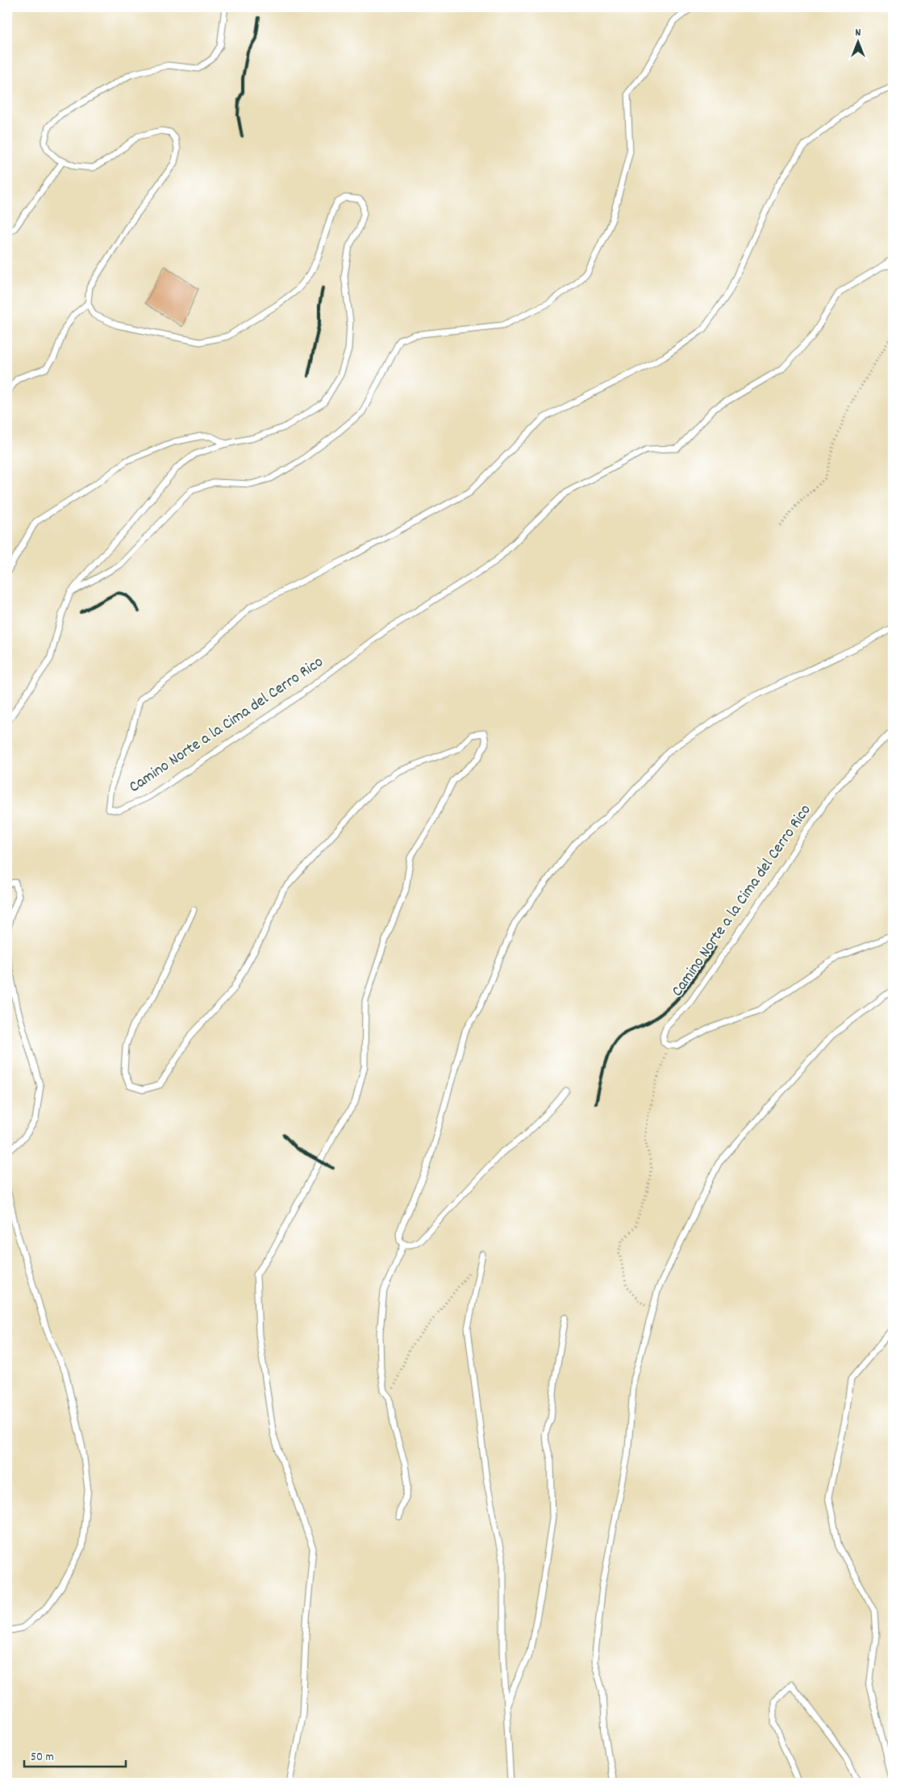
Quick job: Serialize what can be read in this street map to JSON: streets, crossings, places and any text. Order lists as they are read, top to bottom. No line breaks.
{"streets":{"lane":["Camino Norte a la Cima del Cerro Rico"]},"scale_bar":"50 m","north":"top"}
